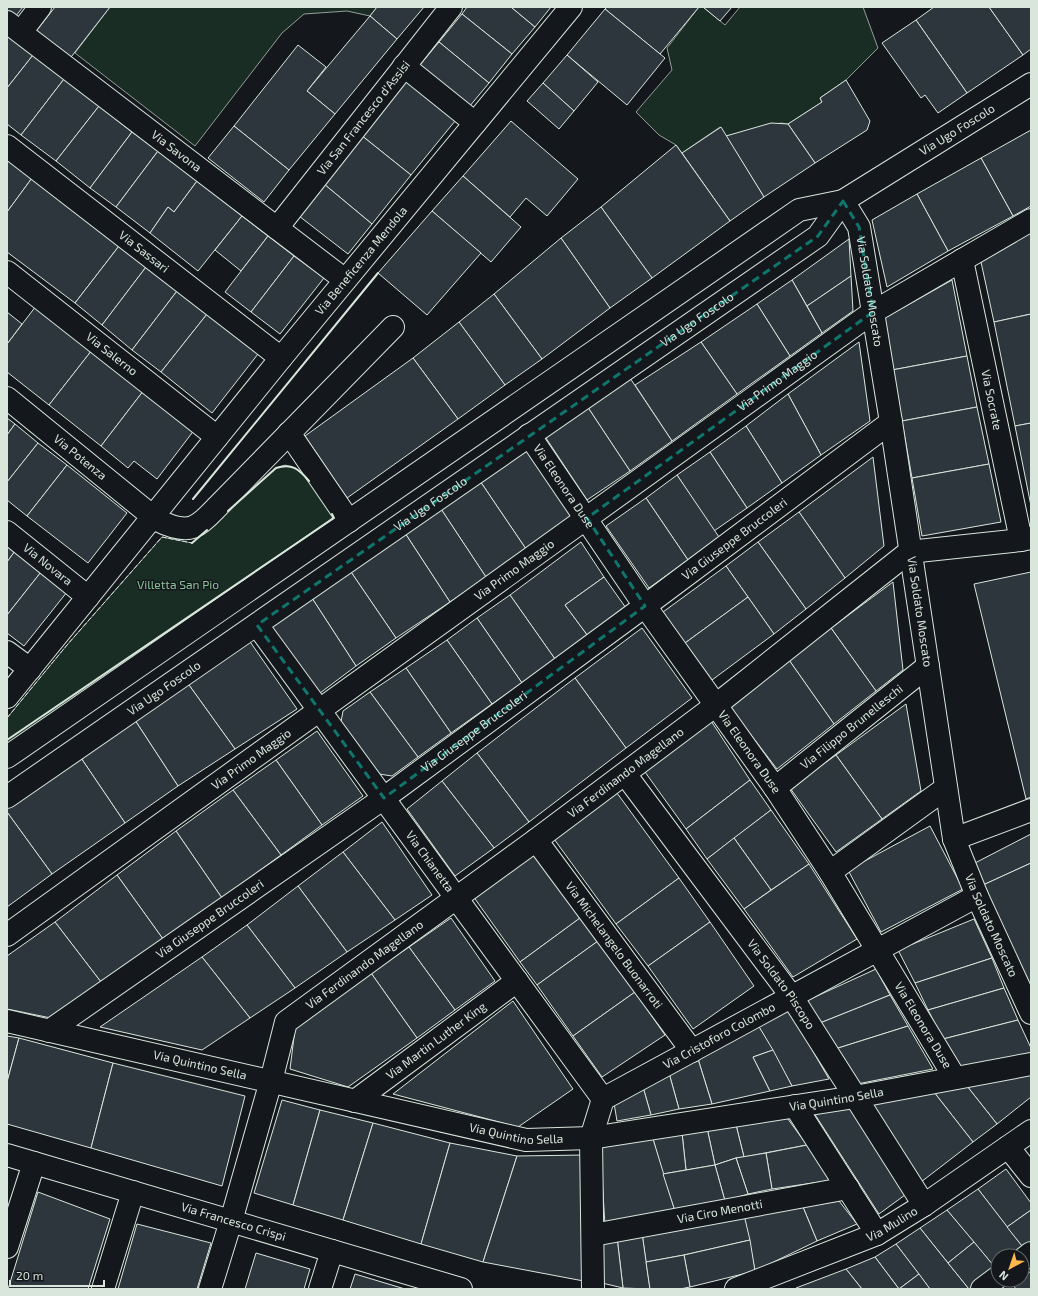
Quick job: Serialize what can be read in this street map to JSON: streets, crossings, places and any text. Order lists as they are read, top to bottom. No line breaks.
{"streets":{"street":["Via San Francesco d'Assisi","Via Ugo Foscolo","Via Savona","Via Sassari","Via Beneficenza Mendola","Via Soldato Moscato","Via Salerno","Via Primo Maggio","Via Socrate","Via Potenza","Via Eleonora Duse","Via Giuseppe Bruccoleri","Via Novara","Via Filippo Brunelleschi","Via Ferdinando Magellano","Via Chianetta","Via Michelangelo Buonarroti","Via Soldato Piscopo","Via Cristoforo Colombo","Via Martin Luther King","Via Quintino Sella","Via Ciro Menotti","Via Francesco Crispi","Via Mulino"]},"crossings":[["Via San Francesco d'Assisi","Via Savona"],["Via Ugo Foscolo","Via Soldato Moscato"],["Via Ugo Foscolo","Via Eleonora Duse"],["Via Ugo Foscolo","Via Chianetta"],["Via Savona","Via Beneficenza Mendola"],["Via Sassari","Via Beneficenza Mendola"],["Via Beneficenza Mendola","Via Salerno"],["Via Beneficenza Mendola","Via Potenza"],["Via Beneficenza Mendola","Via Novara"],["Via Soldato Moscato","Via Primo Maggio"],["Via Soldato Moscato","Via Giuseppe Bruccoleri"],["Via Soldato Moscato","Via Filippo Brunelleschi"],["Via Soldato Moscato","Via Ferdinando Magellano"],["Via Soldato Moscato","Via Cristoforo Colombo"],["Via Primo Maggio","Via Socrate"],["Via Primo Maggio","Via Eleonora Duse"],["Via Primo Maggio","Via Chianetta"],["Via Eleonora Duse","Via Giuseppe Bruccoleri"],["Via Eleonora Duse","Via Filippo Brunelleschi"],["Via Eleonora Duse","Via Ferdinando Magellano"],["Via Eleonora Duse","Via Cristoforo Colombo"],["Via Eleonora Duse","Via Quintino Sella"],["Via Giuseppe Bruccoleri","Via Chianetta"],["Via Giuseppe Bruccoleri","Via Quintino Sella"],["Via Ferdinando Magellano","Via Chianetta"],["Via Ferdinando Magellano","Via Michelangelo Buonarroti"],["Via Ferdinando Magellano","Via Soldato Piscopo"],["Via Ferdinando Magellano","Via Quintino Sella"],["Via Ferdinando Magellano","Via Francesco Crispi"],["Via Chianetta","Via Cristoforo Colombo"],["Via Chianetta","Via Martin Luther King"],["Via Michelangelo Buonarroti","Via Cristoforo Colombo"],["Via Soldato Piscopo","Via Cristoforo Colombo"],["Via Soldato Piscopo","Via Quintino Sella"],["Via Soldato Piscopo","Via Mulino"],["Via Martin Luther King","Via Quintino Sella"]],"parks":["Villetta San Pio"],"scale_bar":"20 m","north":"bottom left"}
